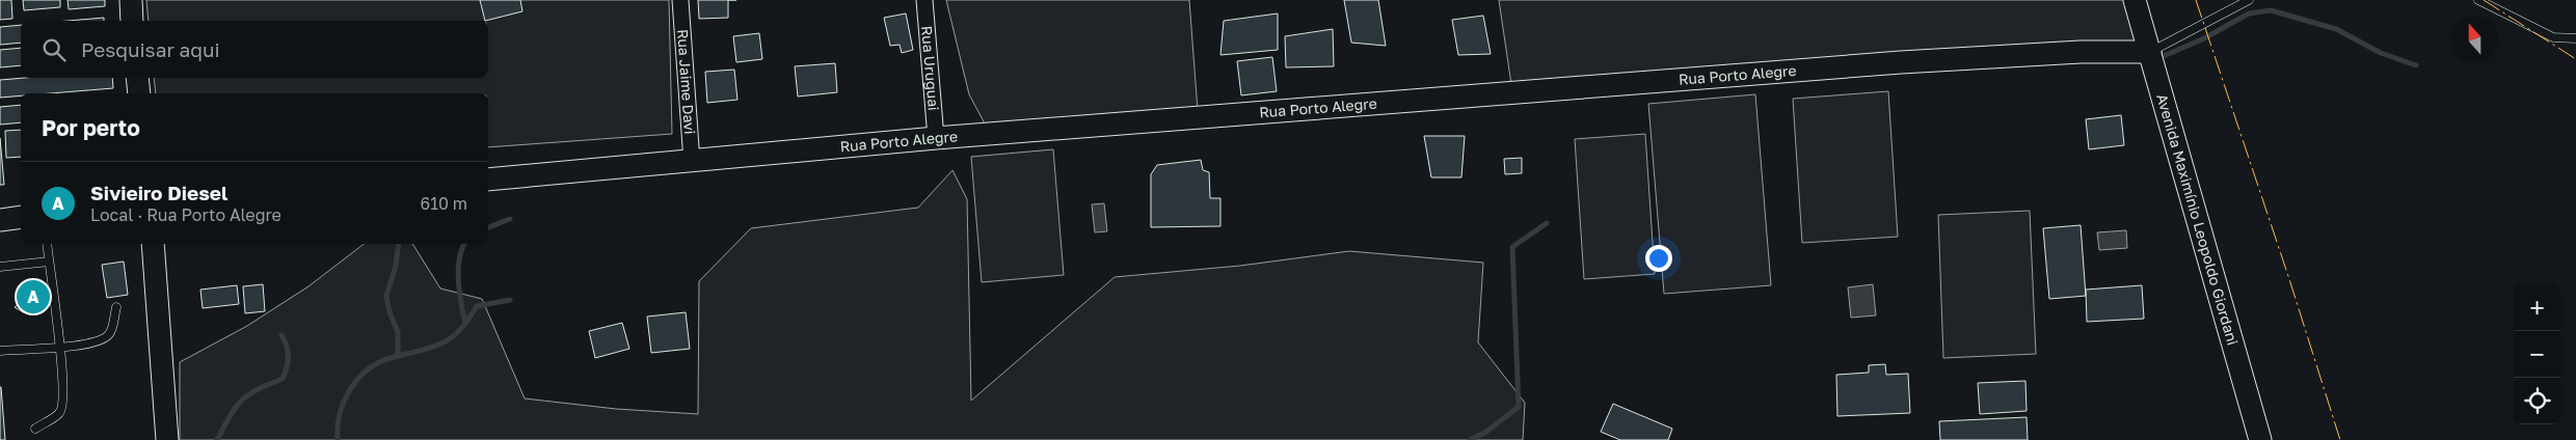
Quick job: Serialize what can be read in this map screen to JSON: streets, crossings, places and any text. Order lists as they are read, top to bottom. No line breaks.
{"streets":{"street":["Rua Uruguai","Rua Porto Alegre","Rua Jaime Davi","Avenida Maximínio Leopoldo Giordani"]},"crossings":[["Rua Uruguai","Rua Porto Alegre"],["Rua Porto Alegre","Rua Jaime Davi"],["Rua Porto Alegre","Avenida Maximínio Leopoldo Giordani"]],"north":"top","page":{"search":"Pesquisar aqui","heading":"Por perto","list":[{"mark":"A","name":"Sivieiro Diesel","note":"Local · Rua Porto Alegre","value":"610 m"}],"pins":"A","map_buttons":["+","−"]}}
